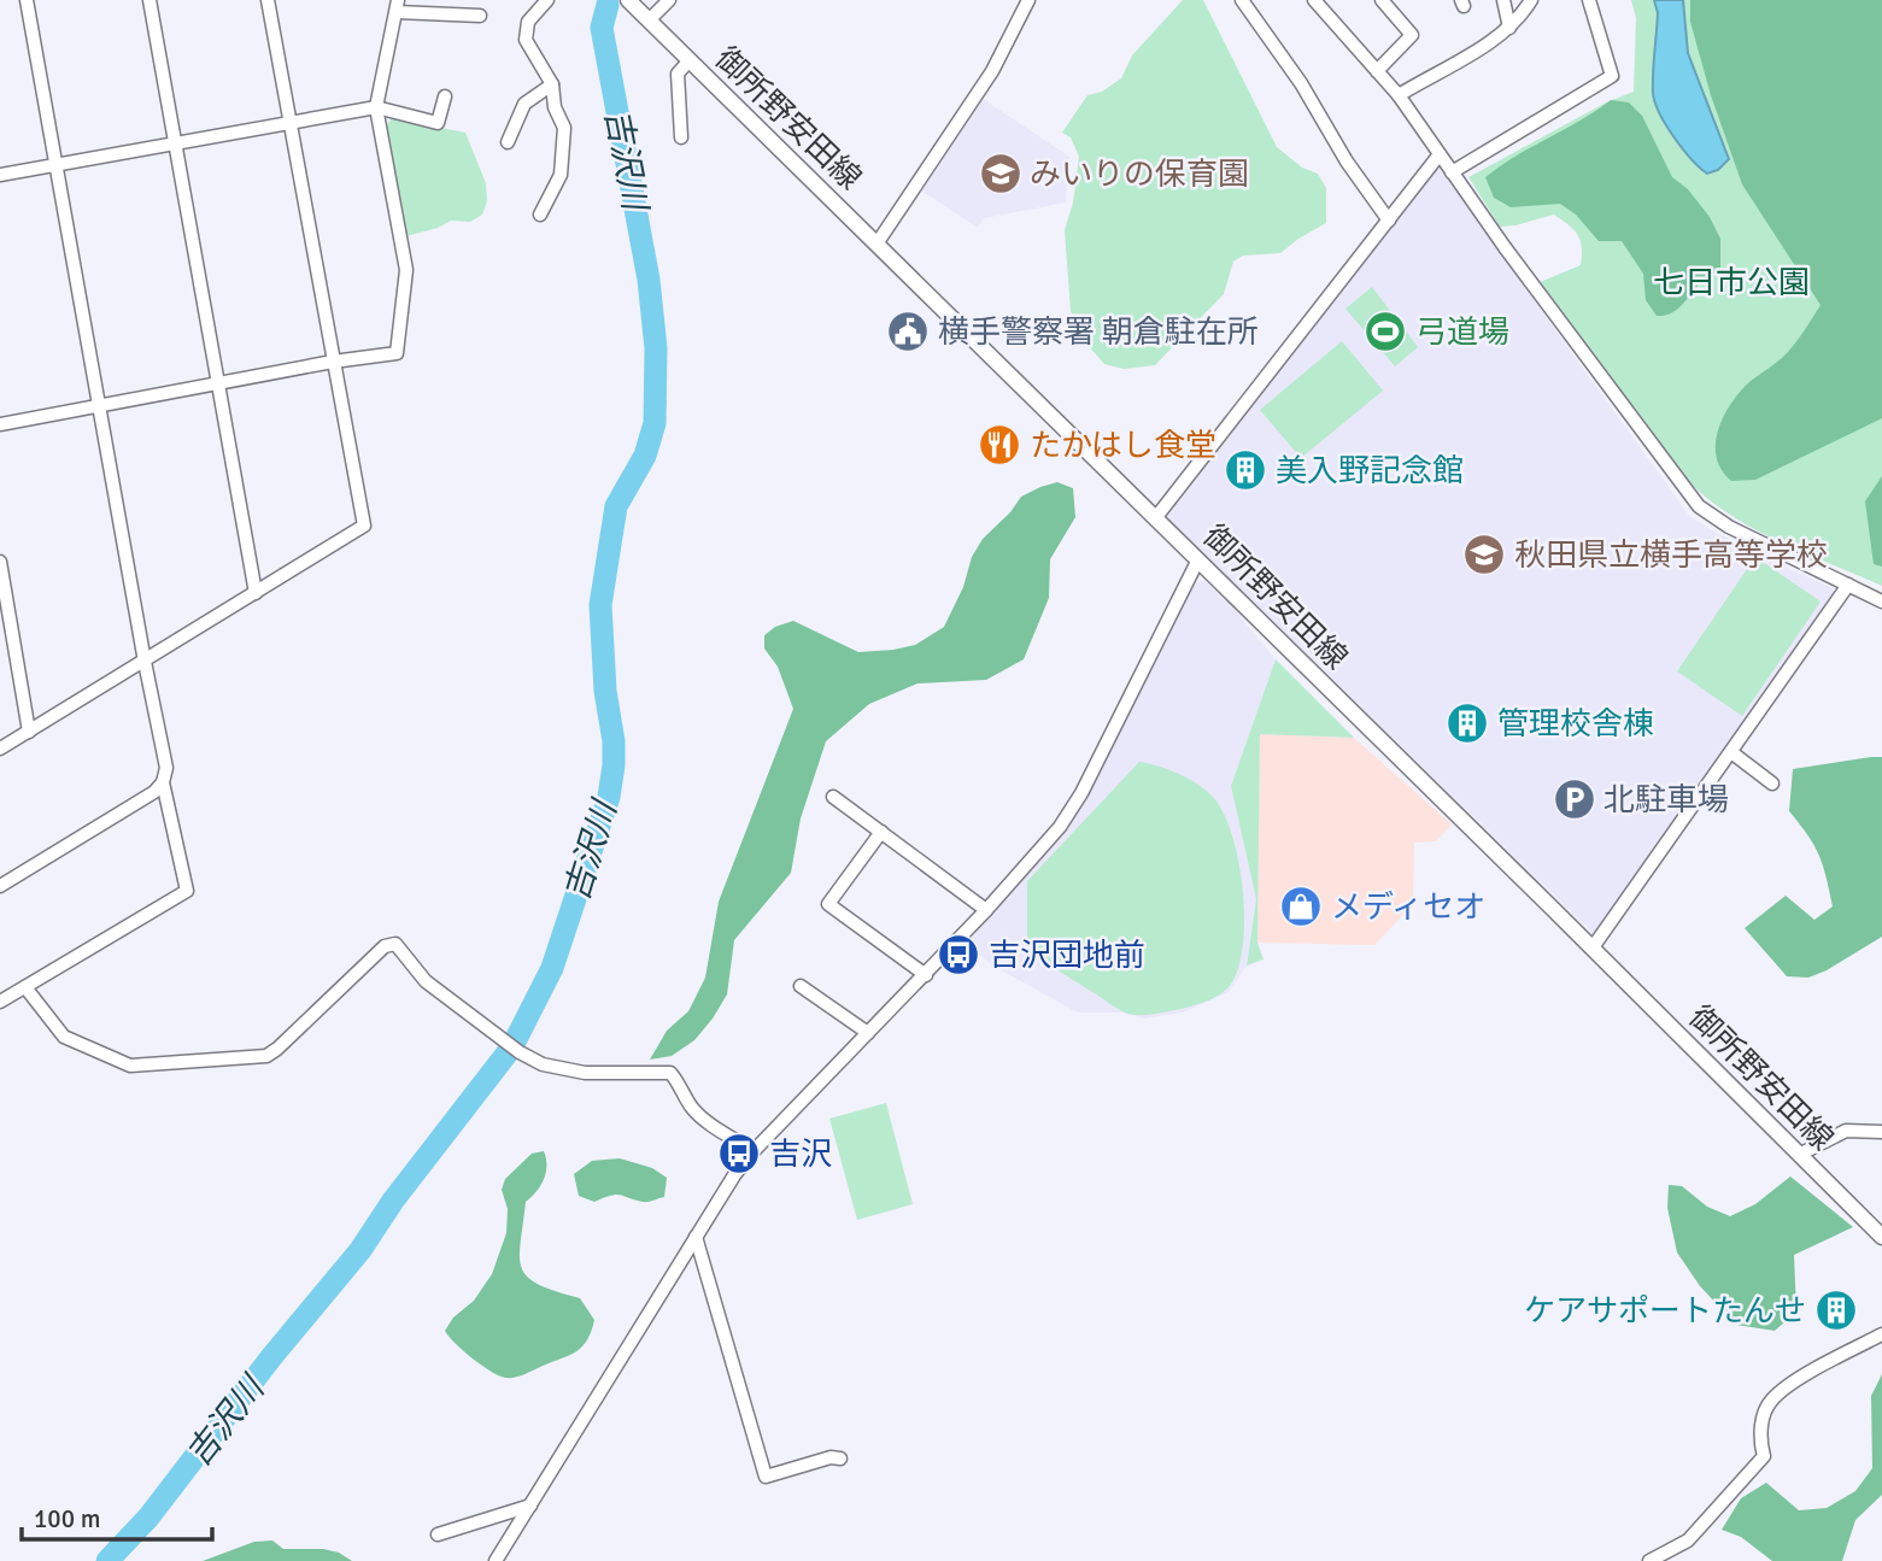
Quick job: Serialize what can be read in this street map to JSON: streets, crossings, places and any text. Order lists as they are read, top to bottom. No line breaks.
{"streets":{"main road":["御所野安田線"]},"water":["吉沢川"],"parks":["七日市公園"],"places":{"school or university":["みいりの保育園","秋田県立横手高等学校"],"public building":["横手警察署 朝倉駐在所"],"sports":["弓道場"],"restaurant":["たかはし食堂"],"building":["美入野記念館","管理校舎棟","ケアサポートたんせ"],"parking":["北駐車場"],"shop":["メディセオ"],"bus stop":["吉沢団地前","吉沢"]},"scale_bar":"100 m"}
